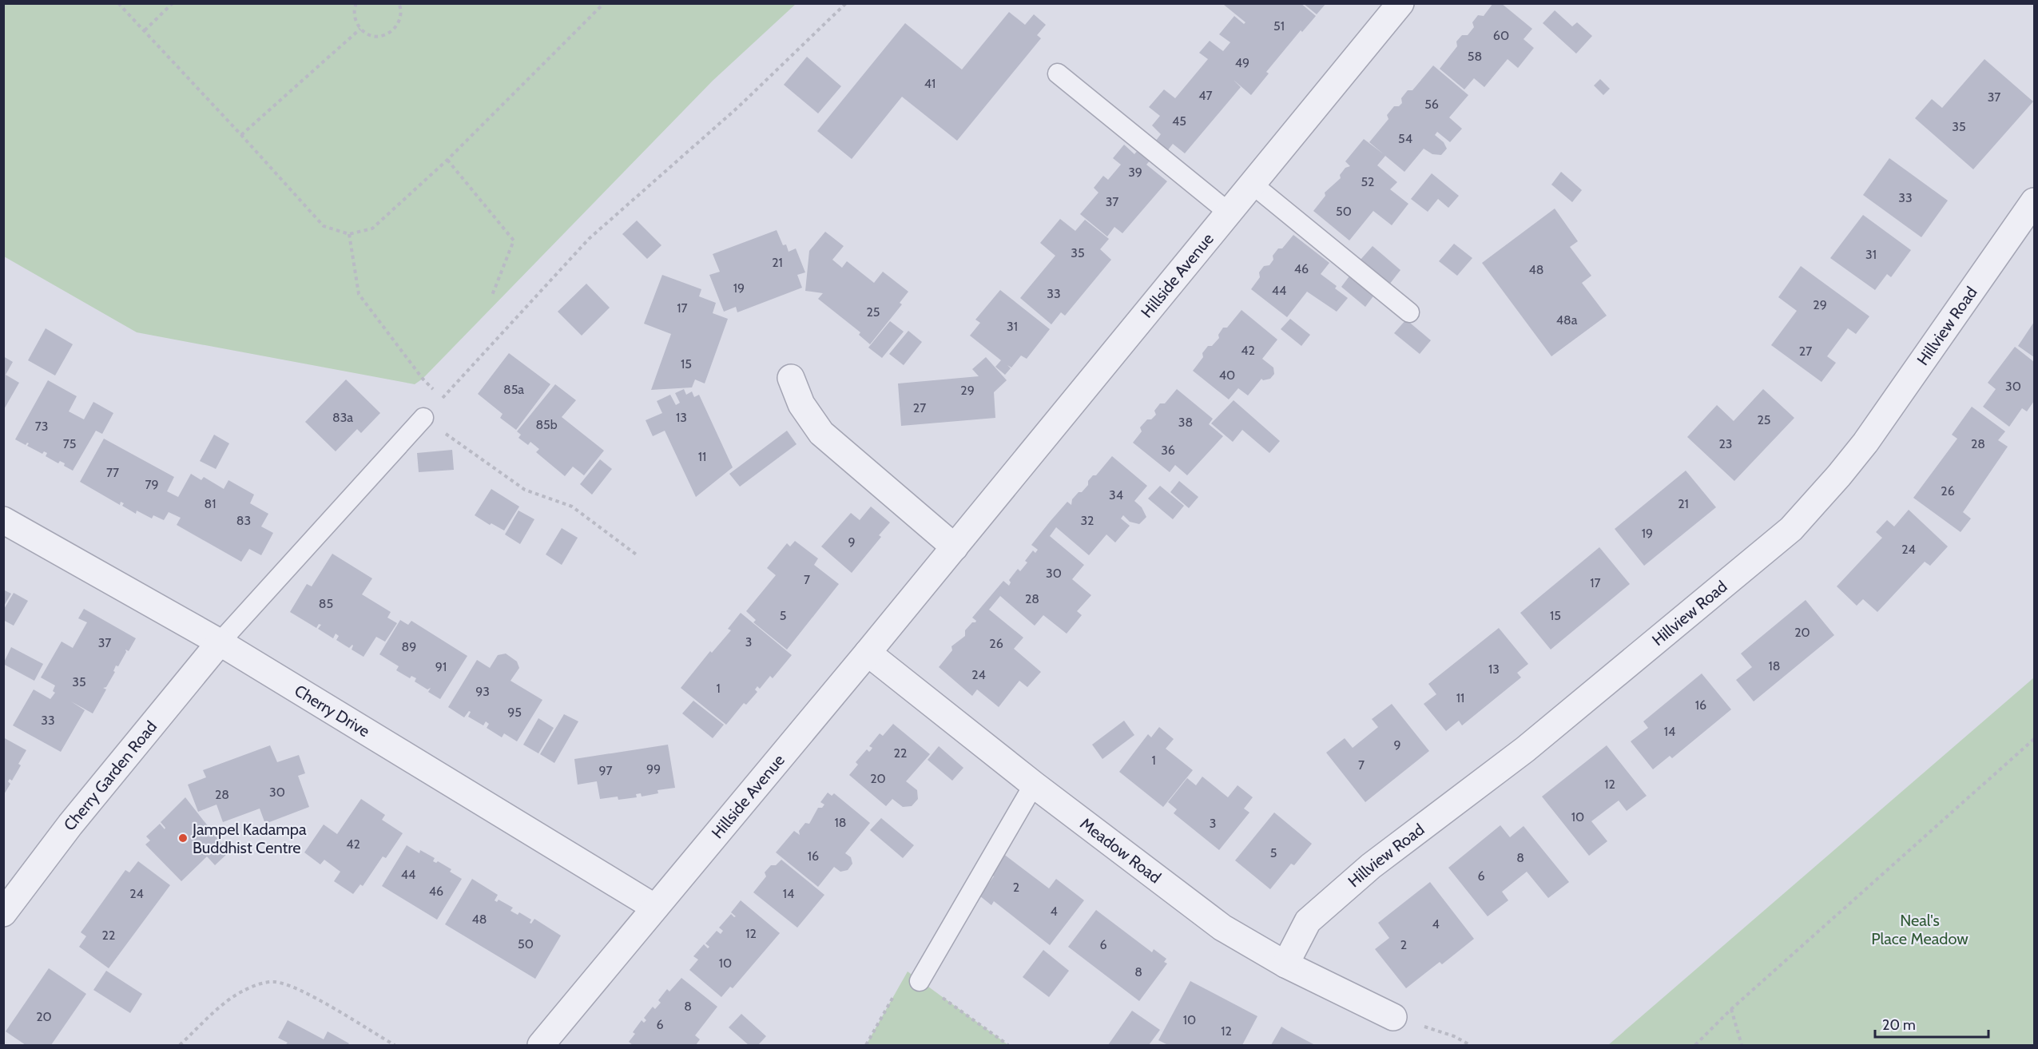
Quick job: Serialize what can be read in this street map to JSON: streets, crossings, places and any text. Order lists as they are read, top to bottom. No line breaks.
{"streets":{"street":["Hillside Avenue","Hillview Road","Cherry Drive","Cherry Garden Road","Meadow Road"]},"crossings":[["Hillside Avenue","Cherry Drive"],["Hillside Avenue","Meadow Road"],["Hillview Road","Meadow Road"],["Cherry Drive","Cherry Garden Road"]],"parks":["Neal's Place Meadow"],"places":["Jampel Kadampa Buddhist Centre"],"house_numbers":["51","60","58","49","41","47","37","56","45","35","54","39","52","33","37","50","35","31","21","46","48","19","44","33","29","17","25","48a","31","42","27","15","40","30","85a","29","27","83a","13","25","38","85b","73","75","23","28","36","11","77","79","26","34","81","21","83","32","19","9","24","30","7","17","28","85","5","15","20","3","37","26","89","18","91","13","24","35","1","93","11","16","95","33","14","9","22","1","7","99","97","20","12","30","28","10","18","3","42","5","16","8","44","6","2","46","24","14","4","48","4","12","22","50","6","2","10","8","8","20","10","6","12"],"scale_bar":"20 m"}
